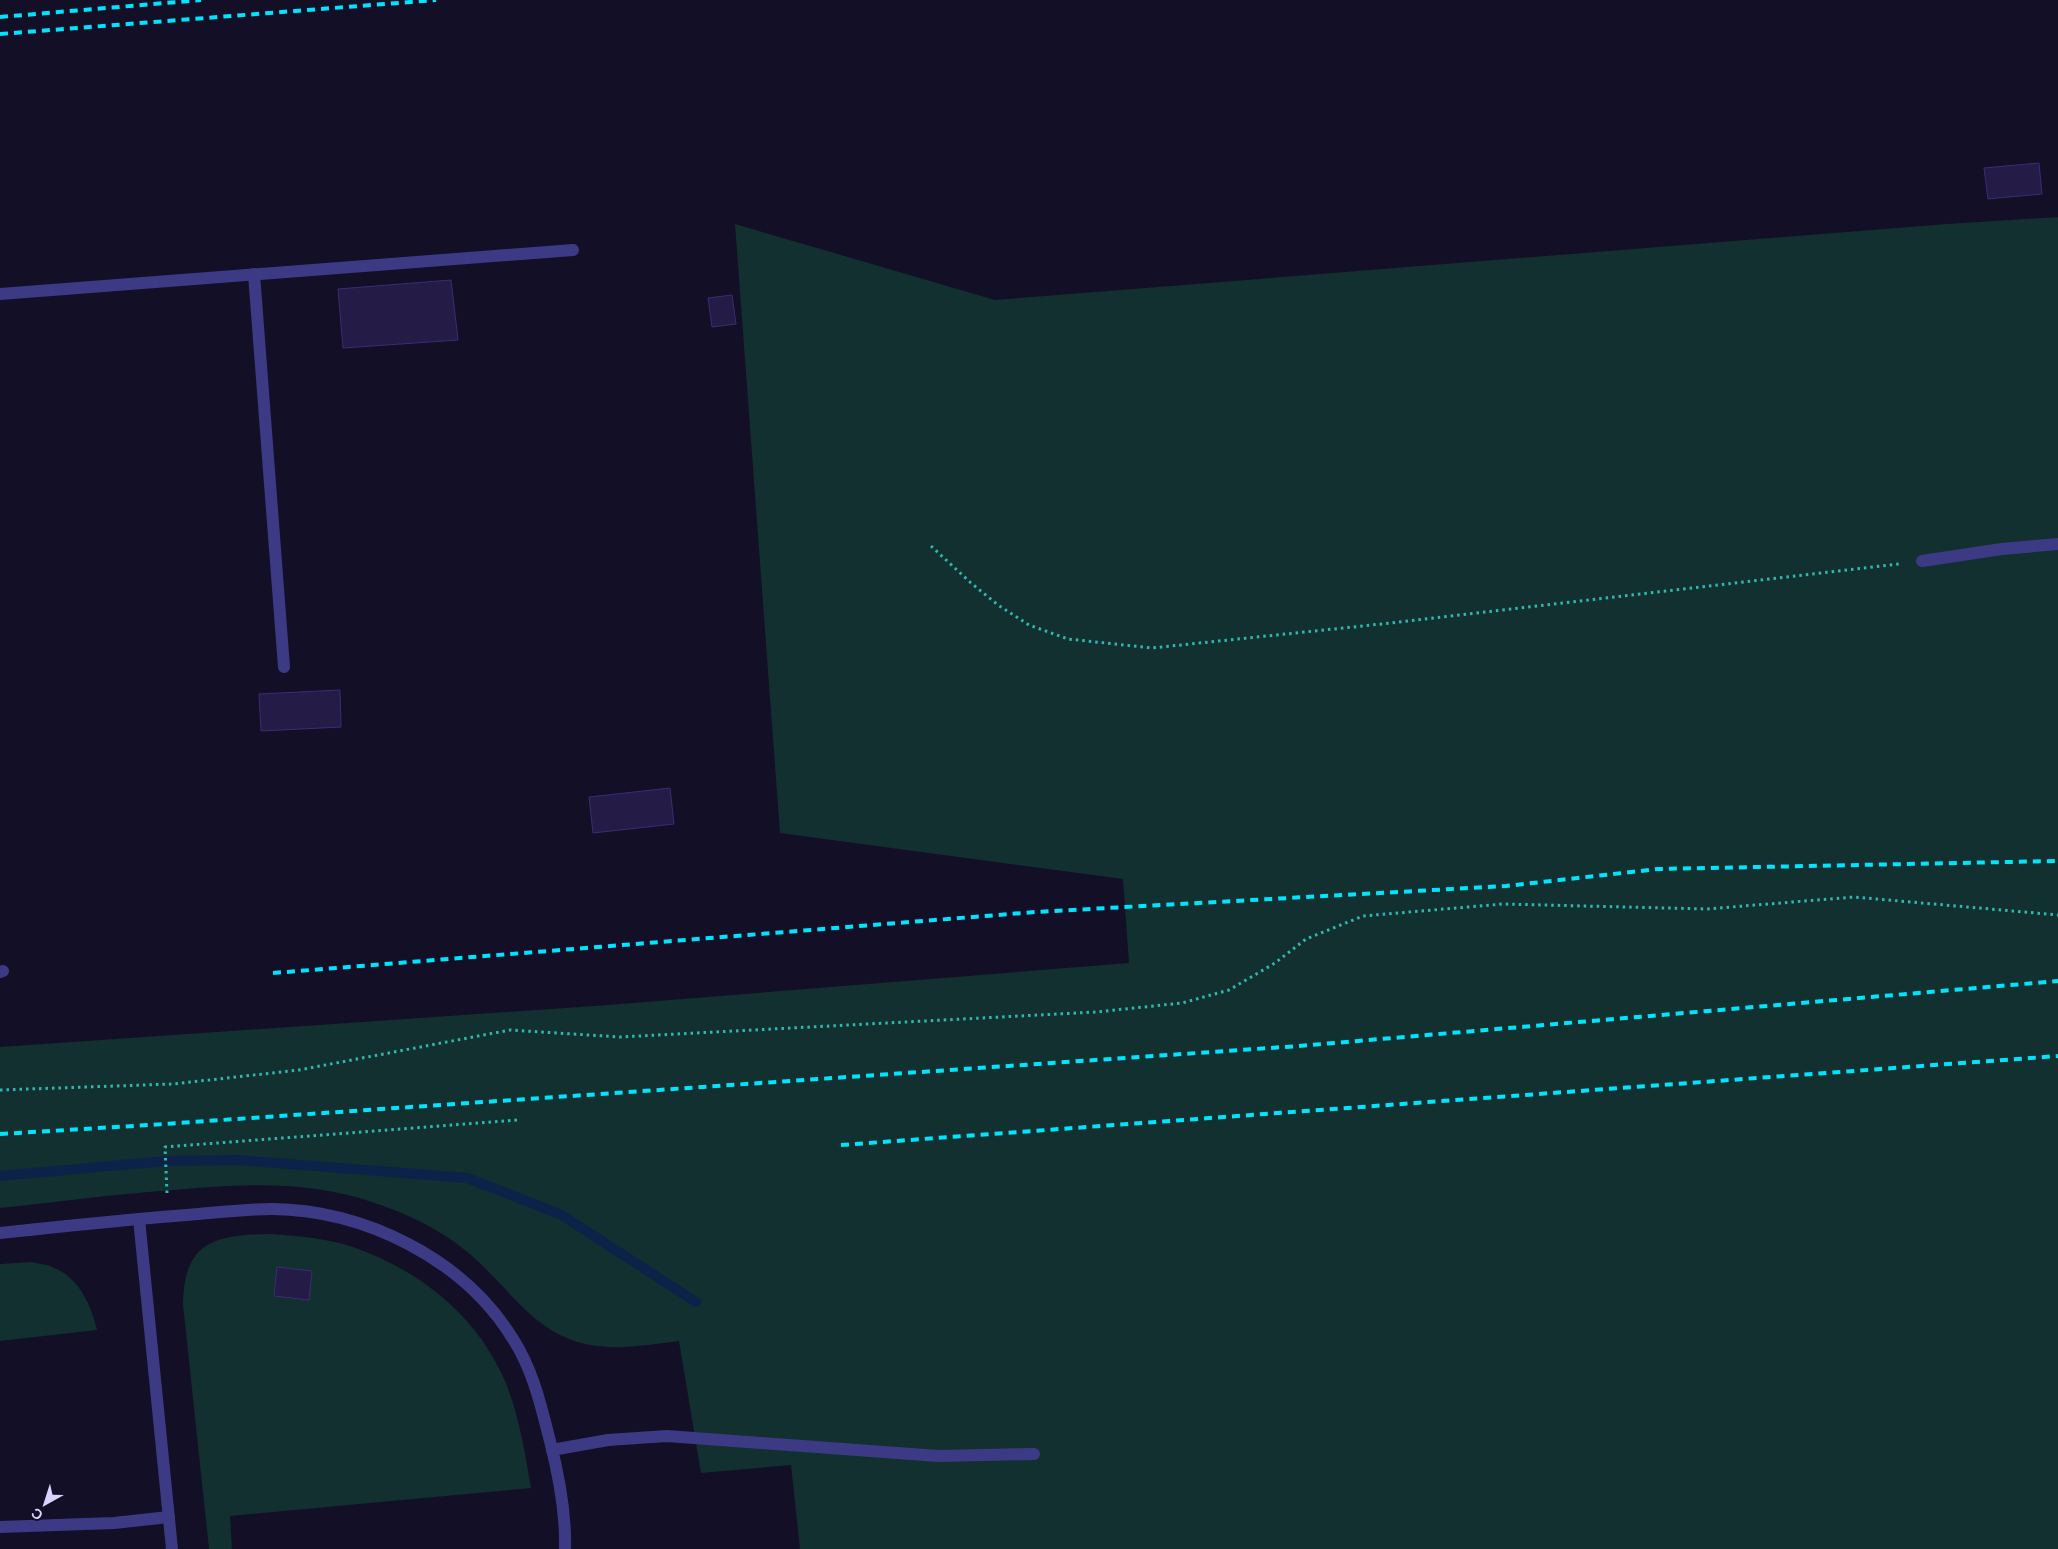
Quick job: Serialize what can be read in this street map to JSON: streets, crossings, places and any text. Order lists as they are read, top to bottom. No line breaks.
{"north":"bottom left"}
